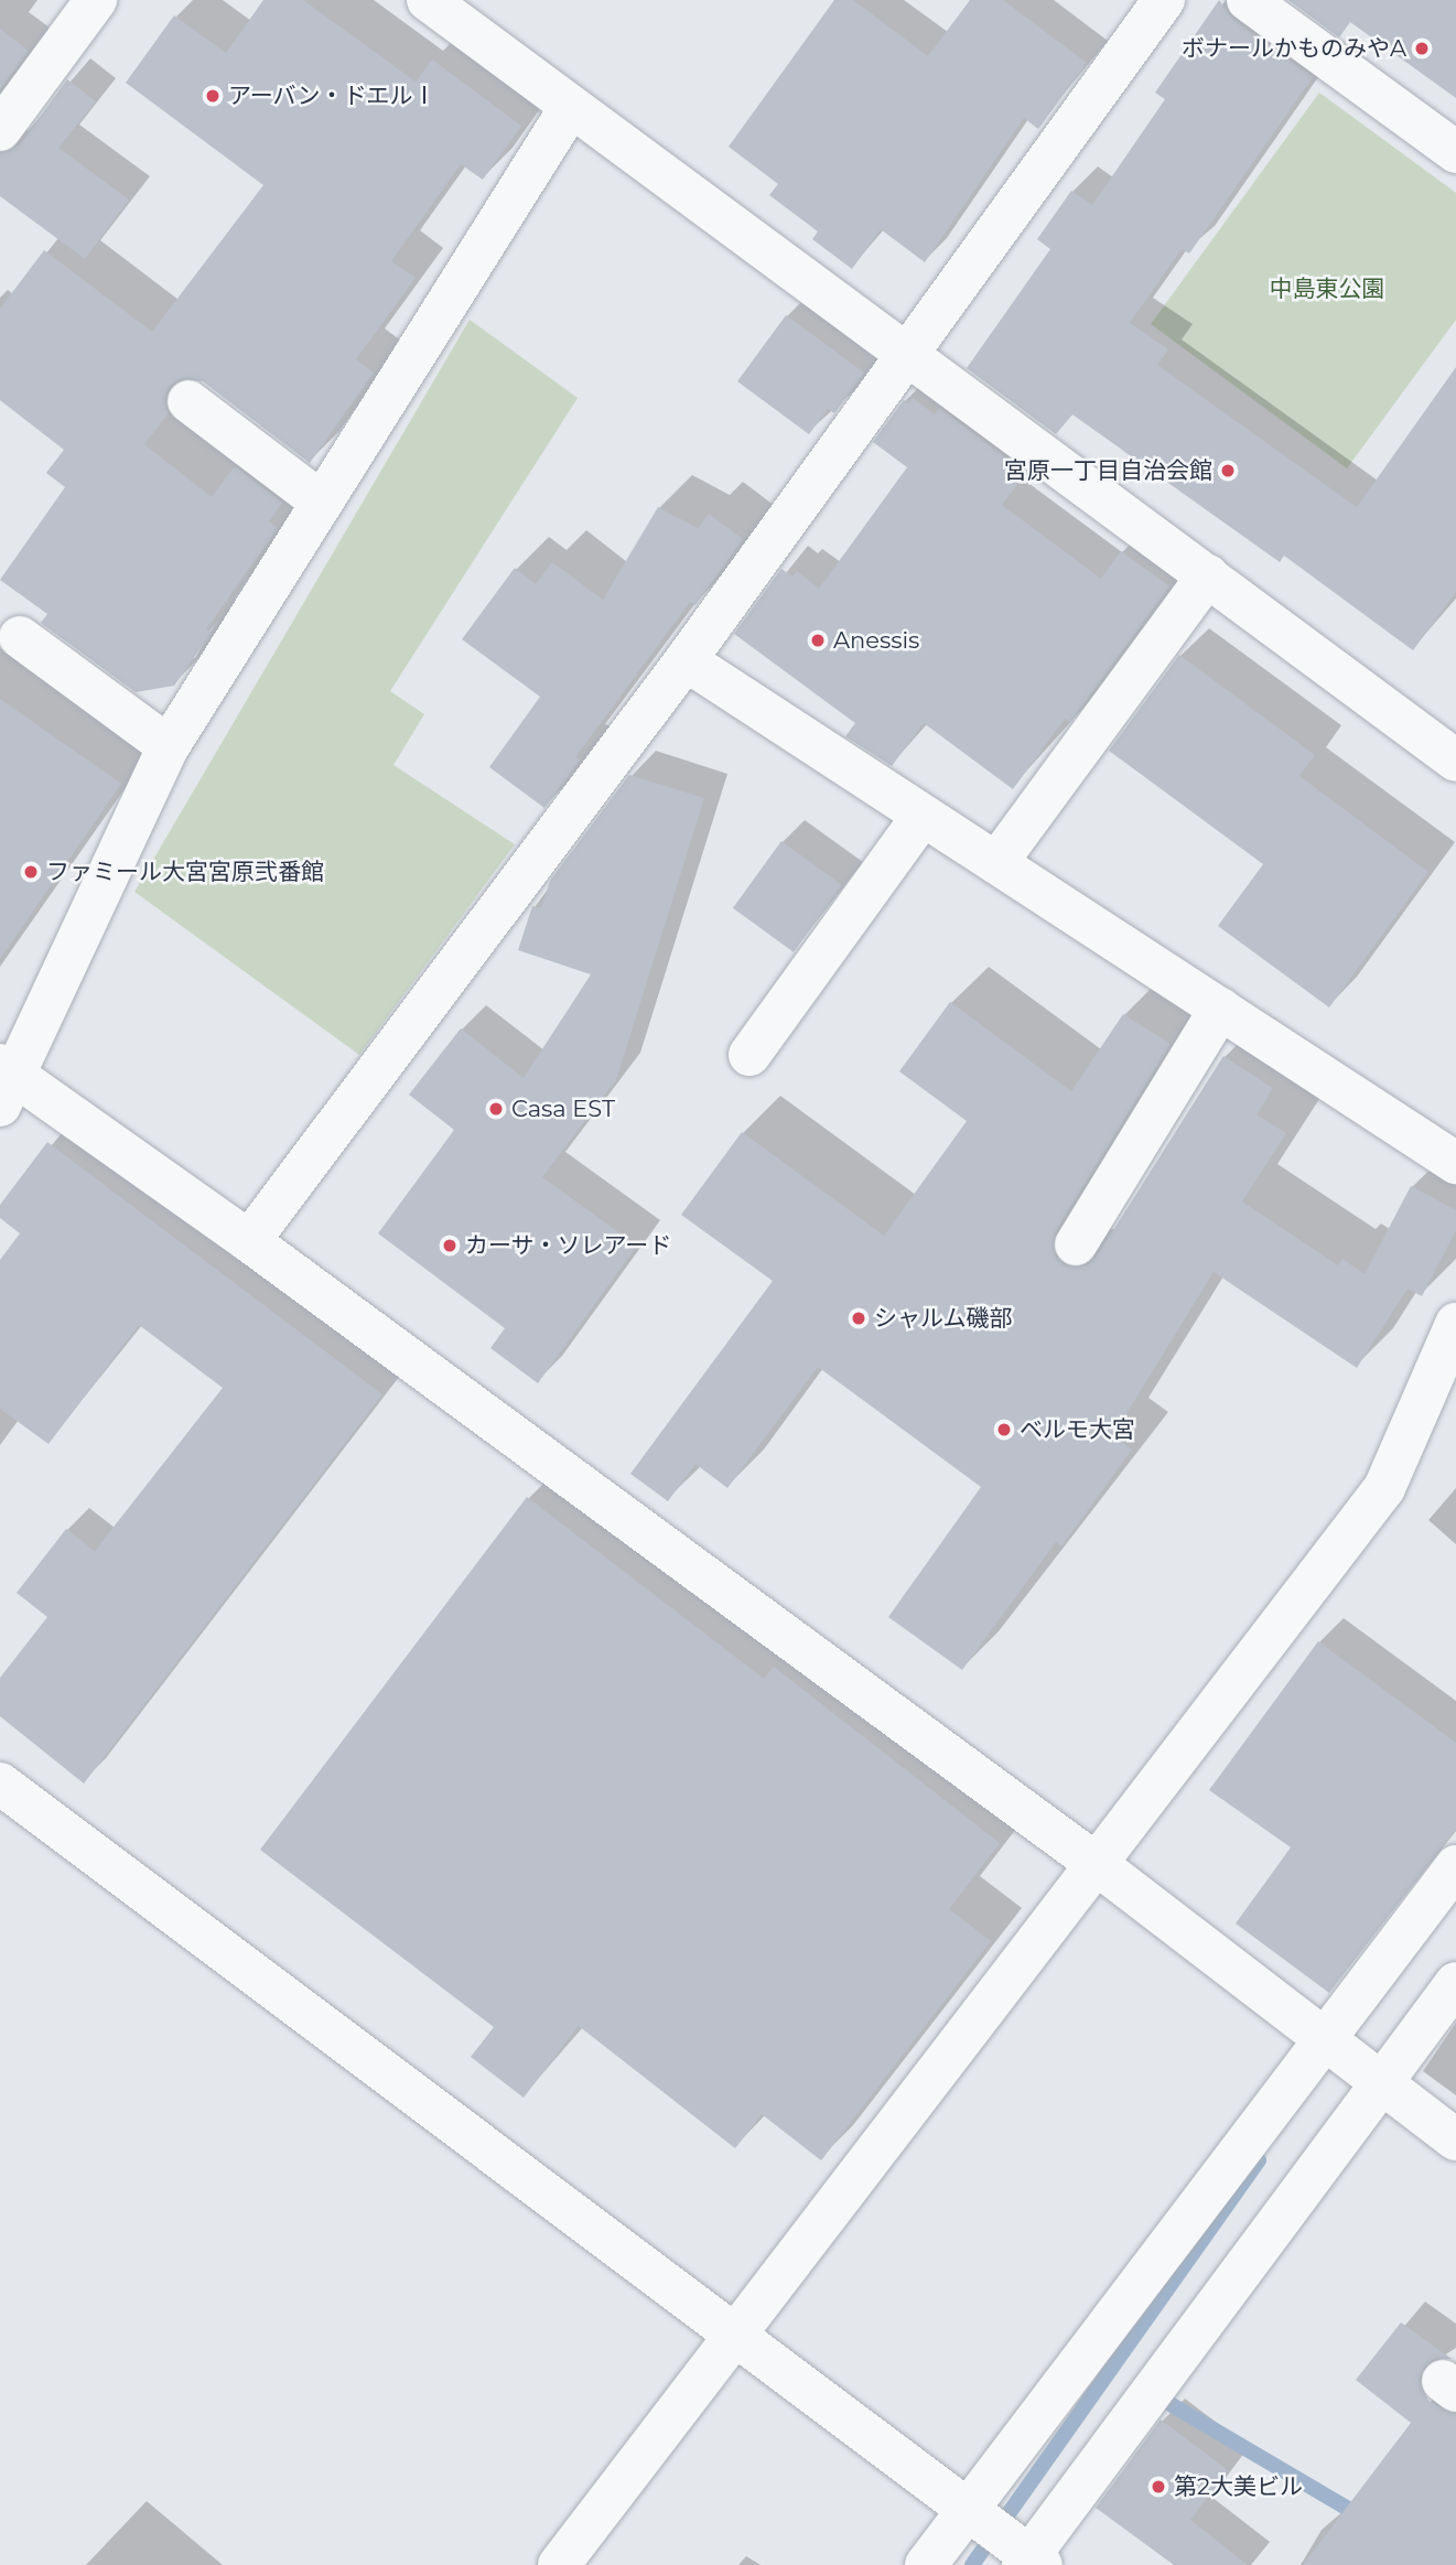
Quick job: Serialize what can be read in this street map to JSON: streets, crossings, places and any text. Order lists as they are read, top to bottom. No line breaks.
{"parks":["中島東公園"],"places":["ボナールかものみやA","アーバン・ドエルⅠ","宮原一丁目自治会館","Anessis","ファミール大宮宮原弐番館","Casa EST","カーサ・ソレアード","シャルム磯部","ベルモ大宮","第2大美ビル"]}
